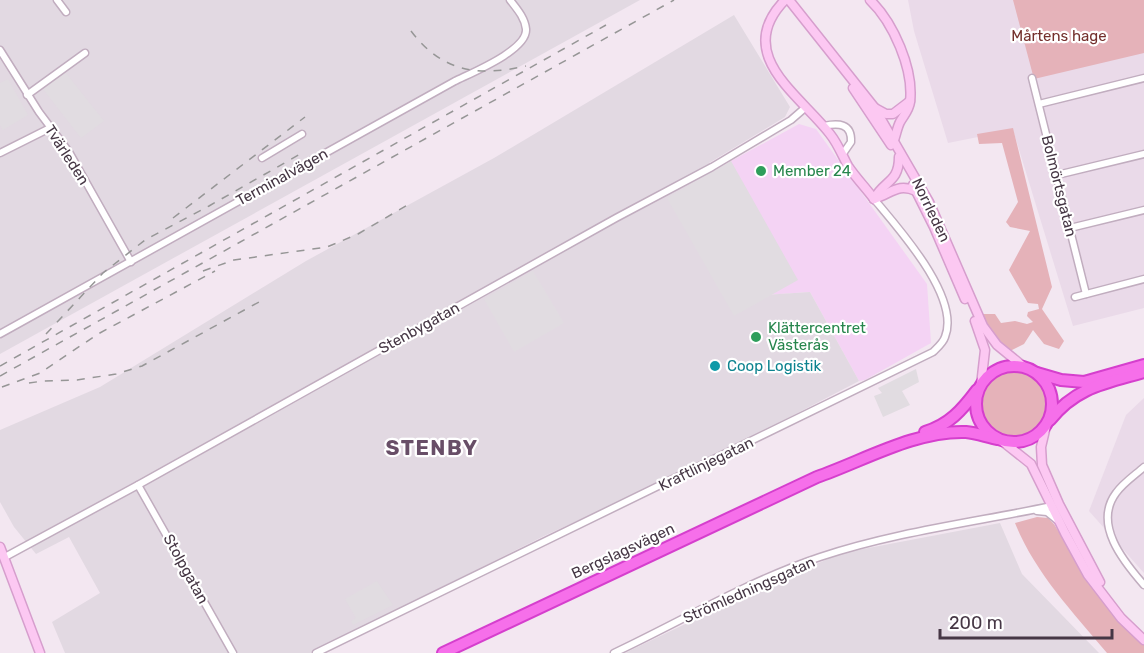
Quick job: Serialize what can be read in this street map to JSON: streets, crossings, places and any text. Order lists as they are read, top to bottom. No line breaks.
{"streets":{"highway":["Bergslagsvägen"],"main road":["Norrleden"],"street":["Tvärleden","Terminalvägen","Bolmörtsgatan","Stenbygatan","Kraftlinjegatan","Stolpgatan","Strömledningsgatan"]},"crossings":[["Tvärleden","Terminalvägen"],["Norrleden","Bergslagsvägen"],["Stenbygatan","Stolpgatan"]],"districts":["STENBY"],"parks":["Mårtens hage"],"places":["Member 24","Klättercentret Västerås","Coop Logistik"],"scale_bar":"200 m"}
